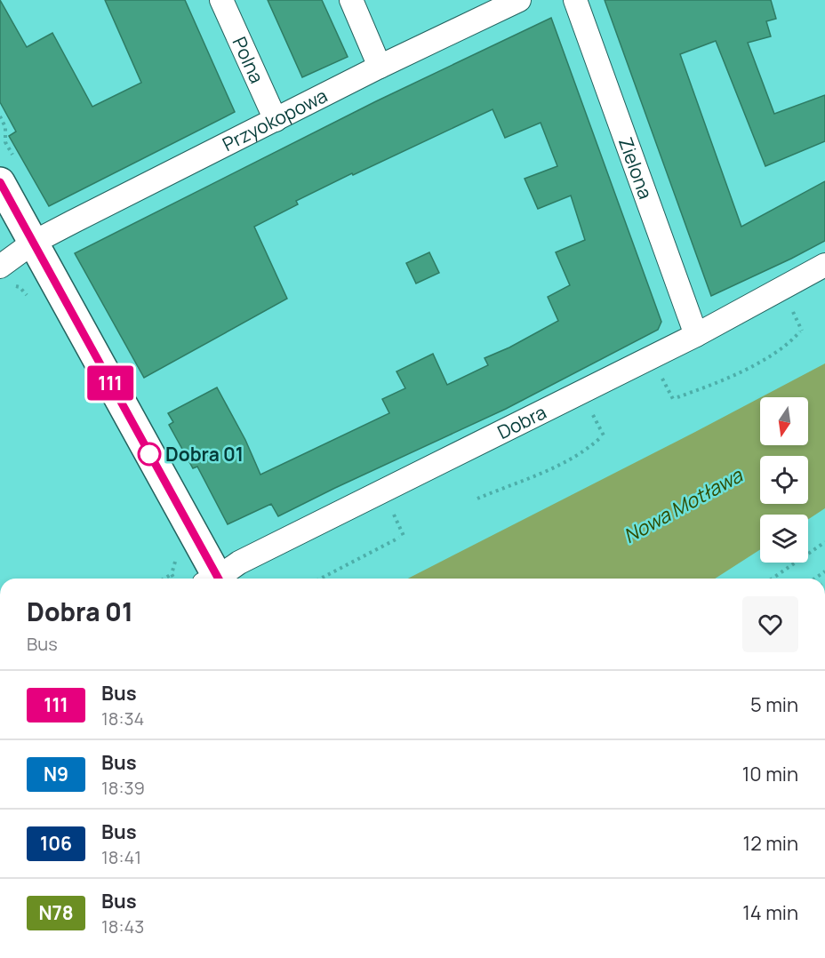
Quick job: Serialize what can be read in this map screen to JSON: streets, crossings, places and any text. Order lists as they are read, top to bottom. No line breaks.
{"streets":{"street":["Polna","Przyokopowa","Zielona","Dobra"]},"crossings":[["Polna","Przyokopowa"],["Zielona","Dobra"]],"water":["Nowa Motława"],"places":["Dobra 01"],"lines":["bus line 111"],"north":"bottom","page":{"on_map":"111","heading":["Dobra 01","Bus"],"list":[{"mark":"111","name":"Bus","note":"18:34","value":"5 min"},{"mark":"N9","name":"Bus","note":"18:39","value":"10 min"},{"mark":"106","name":"Bus","note":"18:41","value":"12 min"},{"mark":"N78","name":"Bus","note":"18:43","value":"14 min"}]}}
